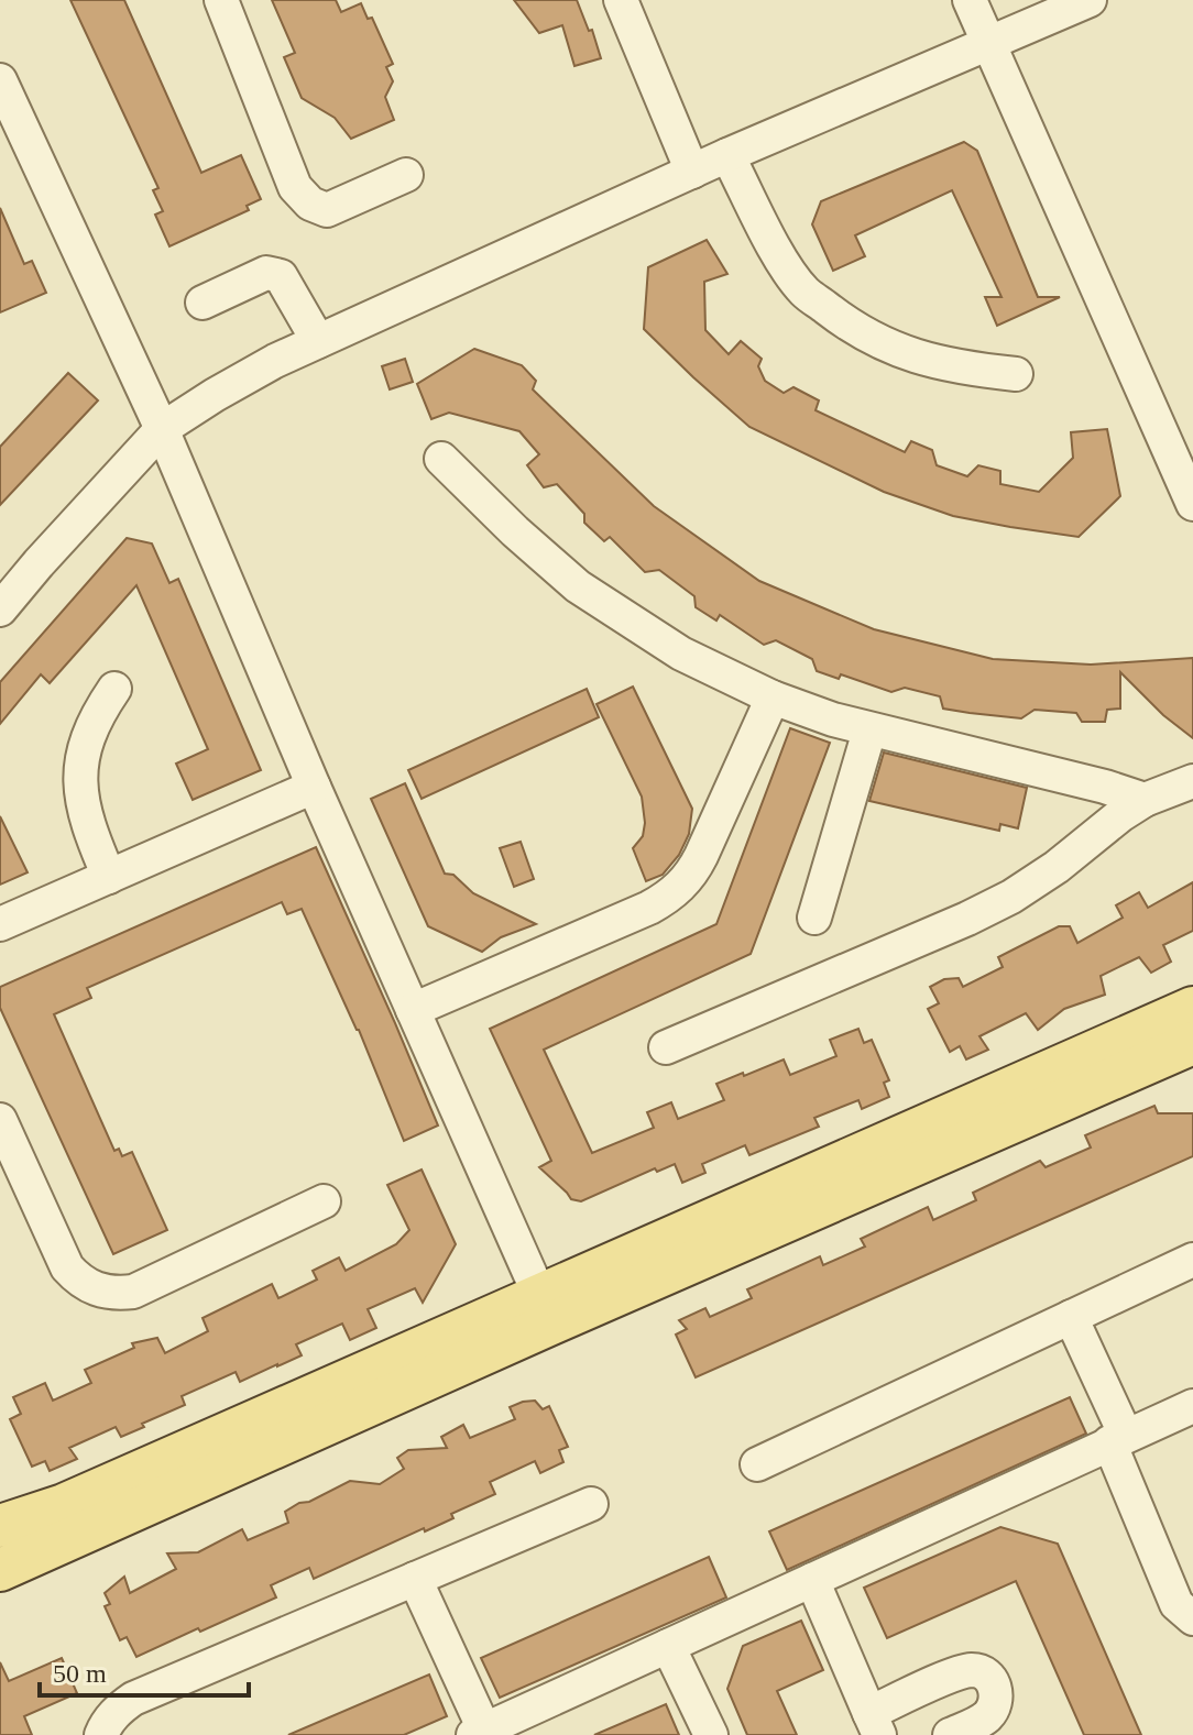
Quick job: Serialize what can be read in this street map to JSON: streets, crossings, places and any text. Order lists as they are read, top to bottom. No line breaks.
{"scale_bar":"50 m"}
